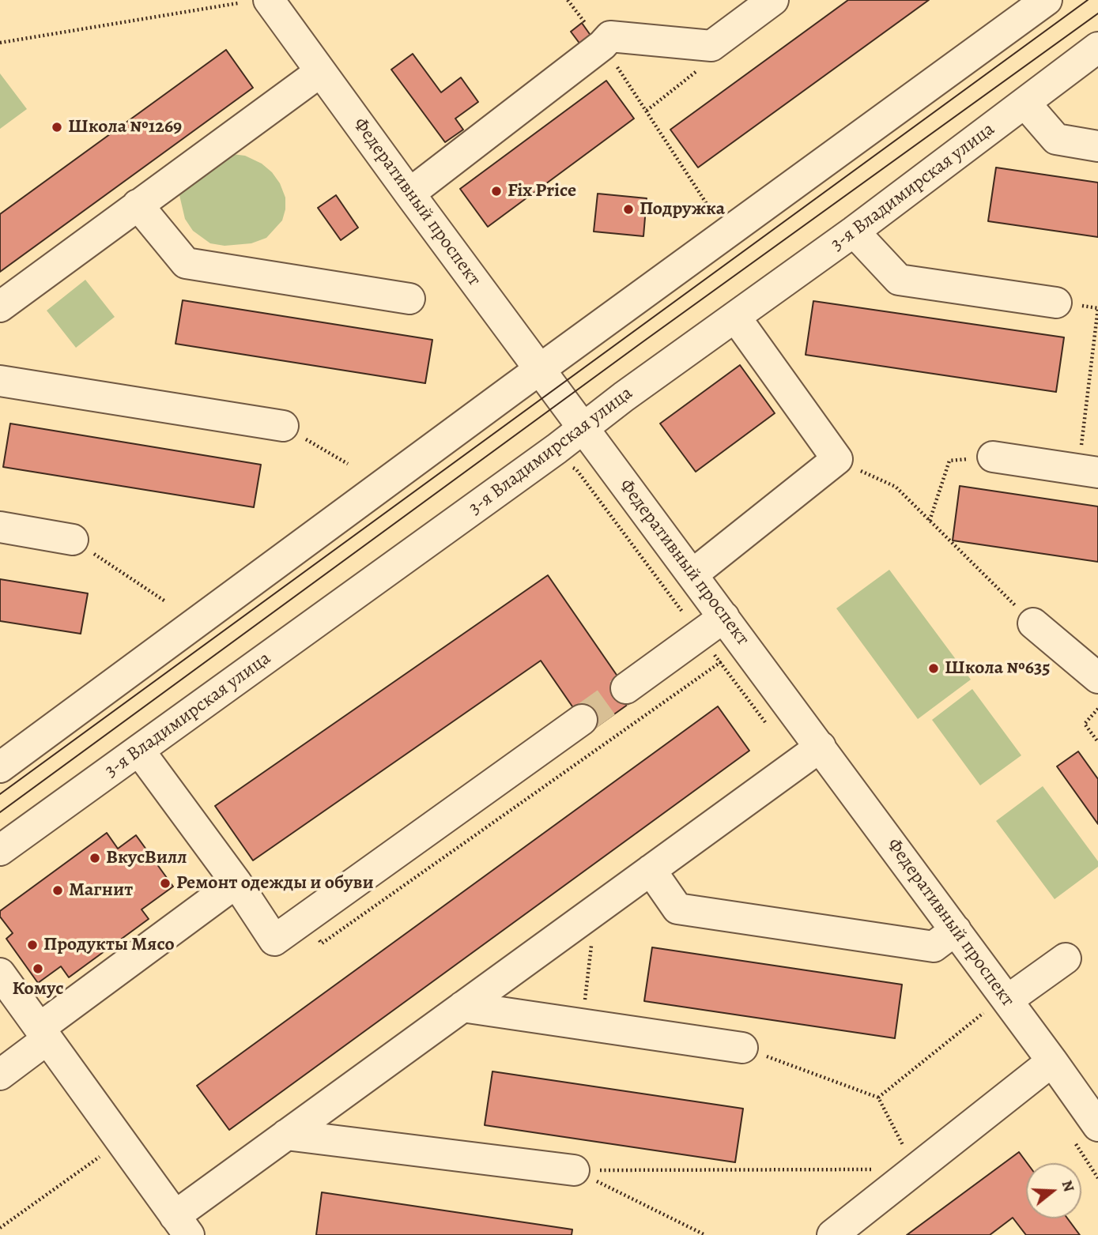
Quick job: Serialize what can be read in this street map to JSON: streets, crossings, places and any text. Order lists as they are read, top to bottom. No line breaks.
{"streets":{"street":["3-я Владимирская улица","Федеративный проспект"]},"crossings":[["3-я Владимирская улица","Федеративный проспект"]],"places":["Школа №1269","Fix Price","Подружка","Школа №635","ВкусВилл","Ремонт одежды и обуви","Магнит","Продукты Мясо","Комус"],"north":"right"}
